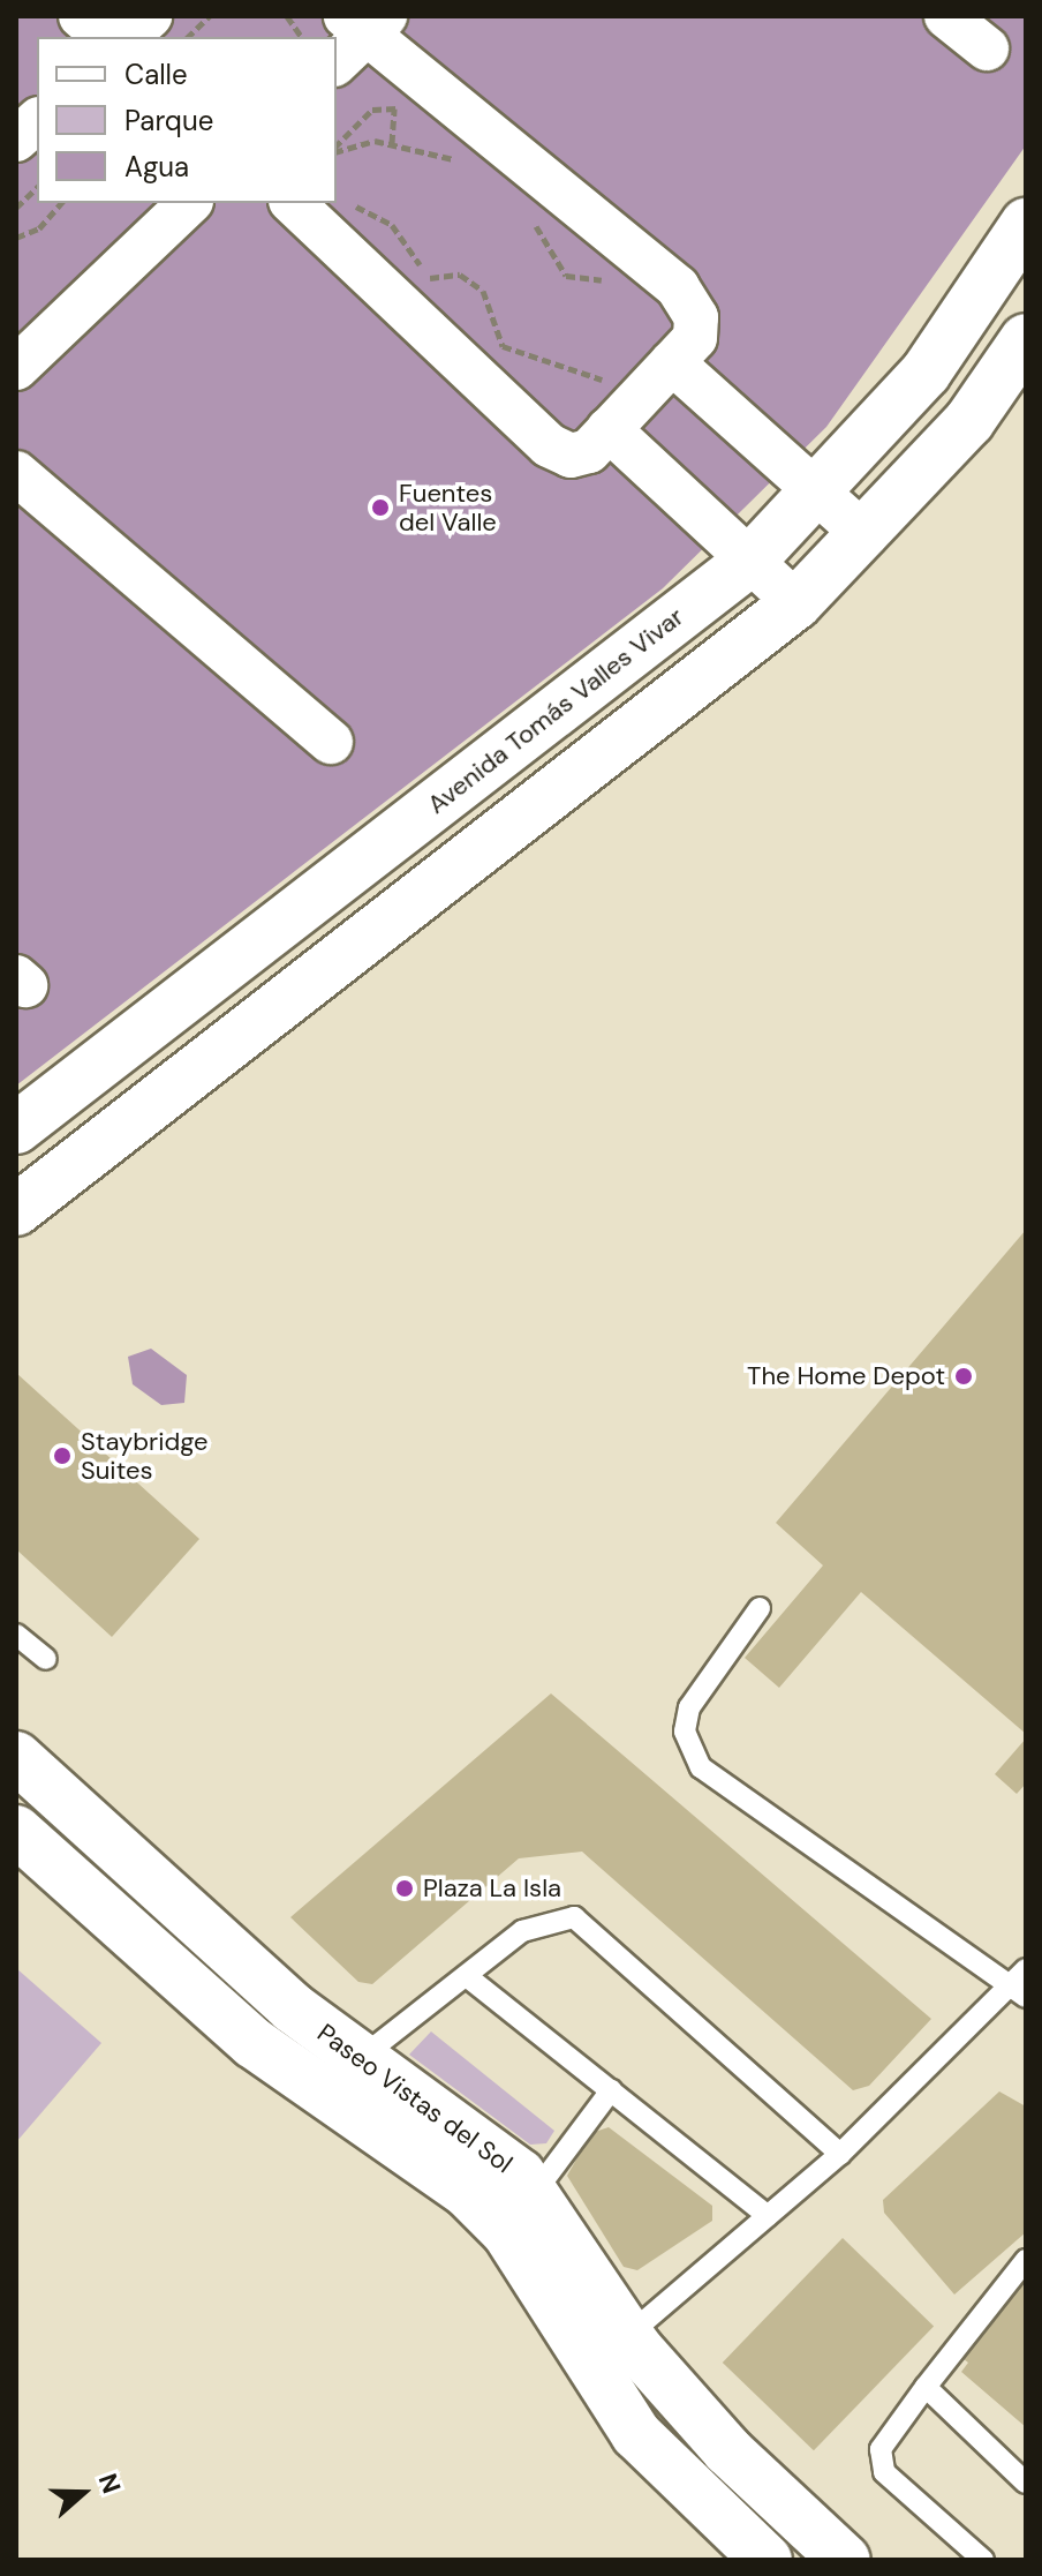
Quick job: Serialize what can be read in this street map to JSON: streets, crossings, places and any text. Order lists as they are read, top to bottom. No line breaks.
{"streets":{"street":["Avenida Tomás Valles Vivar","Paseo Vistas del Sol"]},"places":["Fuentes del Valle","The Home Depot","Staybridge Suites","Plaza La Isla"],"legend":["Calle","Parque","Agua"],"north":"right"}
